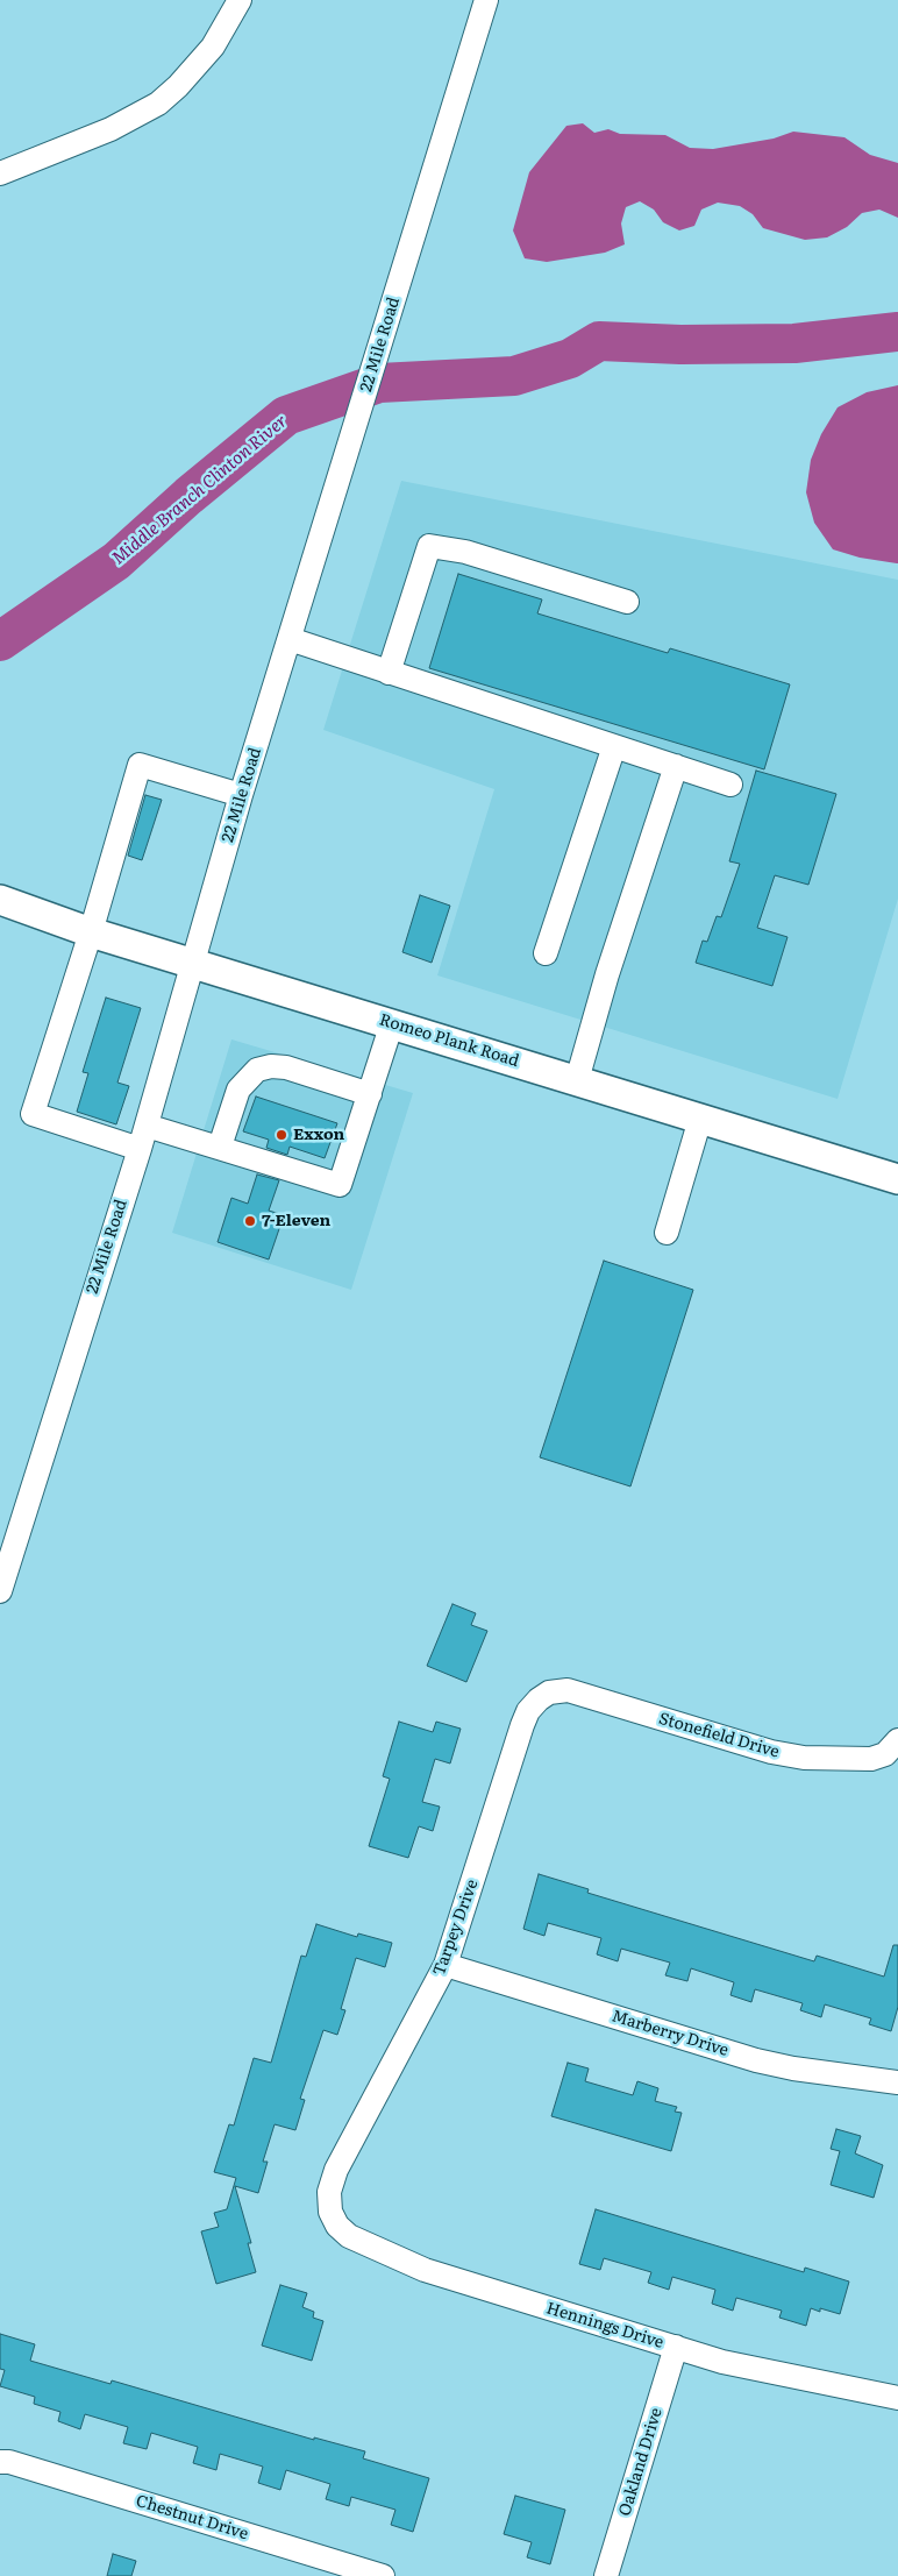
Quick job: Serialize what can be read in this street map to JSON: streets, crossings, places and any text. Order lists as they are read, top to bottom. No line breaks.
{"streets":{"main road":["Romeo Plank Road"],"street":["22 Mile Road","Stonefield Drive","Tarpey Drive","Marberry Drive","Hennings Drive","Oakland Drive","Chestnut Drive"]},"crossings":[["22 Mile Road","Romeo Plank Road"],["Stonefield Drive","Tarpey Drive"],["Tarpey Drive","Marberry Drive"],["Tarpey Drive","Hennings Drive"],["Hennings Drive","Oakland Drive"]],"water":["Middle Branch Clinton River"],"places":["Exxon","7-Eleven"]}
